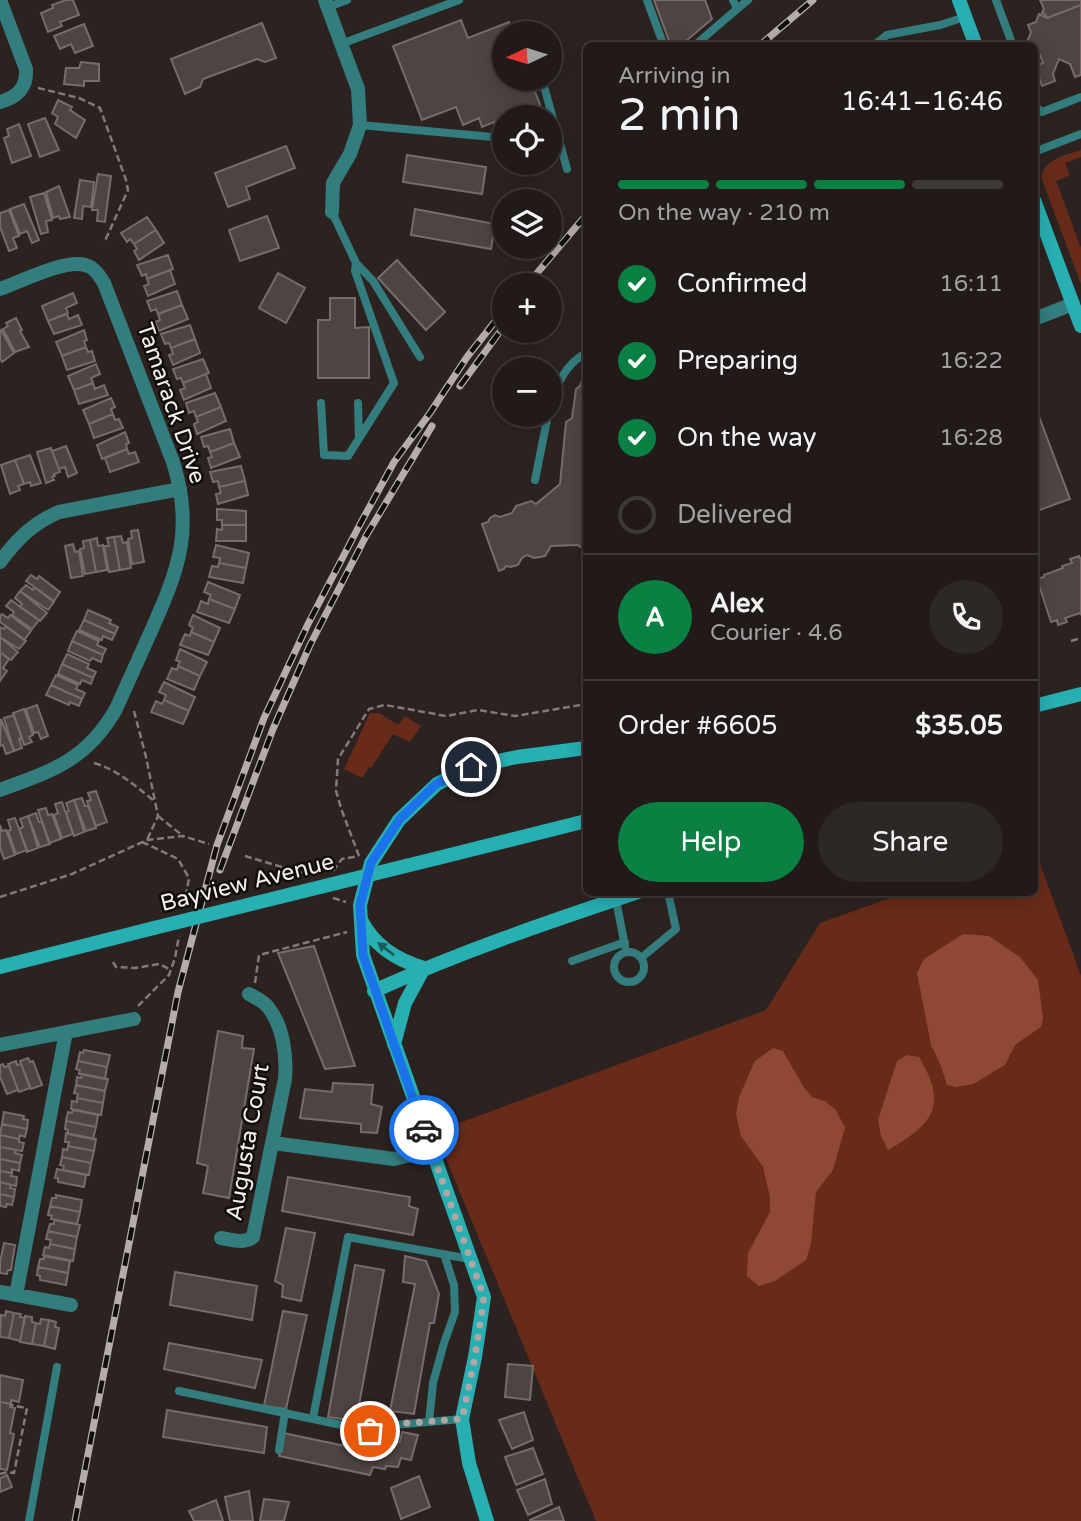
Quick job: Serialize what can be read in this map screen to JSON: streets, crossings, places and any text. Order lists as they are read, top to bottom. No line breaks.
{"streets":{"street":["Tamarack Drive","Bayview Avenue","Augusta Court"]},"north":"left","page":{"map_buttons":["+","−"],"heading":["2 min","Arriving in","16:41–16:46"],"panel":["Alex","Courier · 4.6","Order #6605","$35.05"],"bar":"On the way · 210 m","list":[["Confirmed","16:11"],["Preparing","16:22"],["On the way","16:28"],"Delivered"],"round":"A","buttons":["Help","Share"]}}
